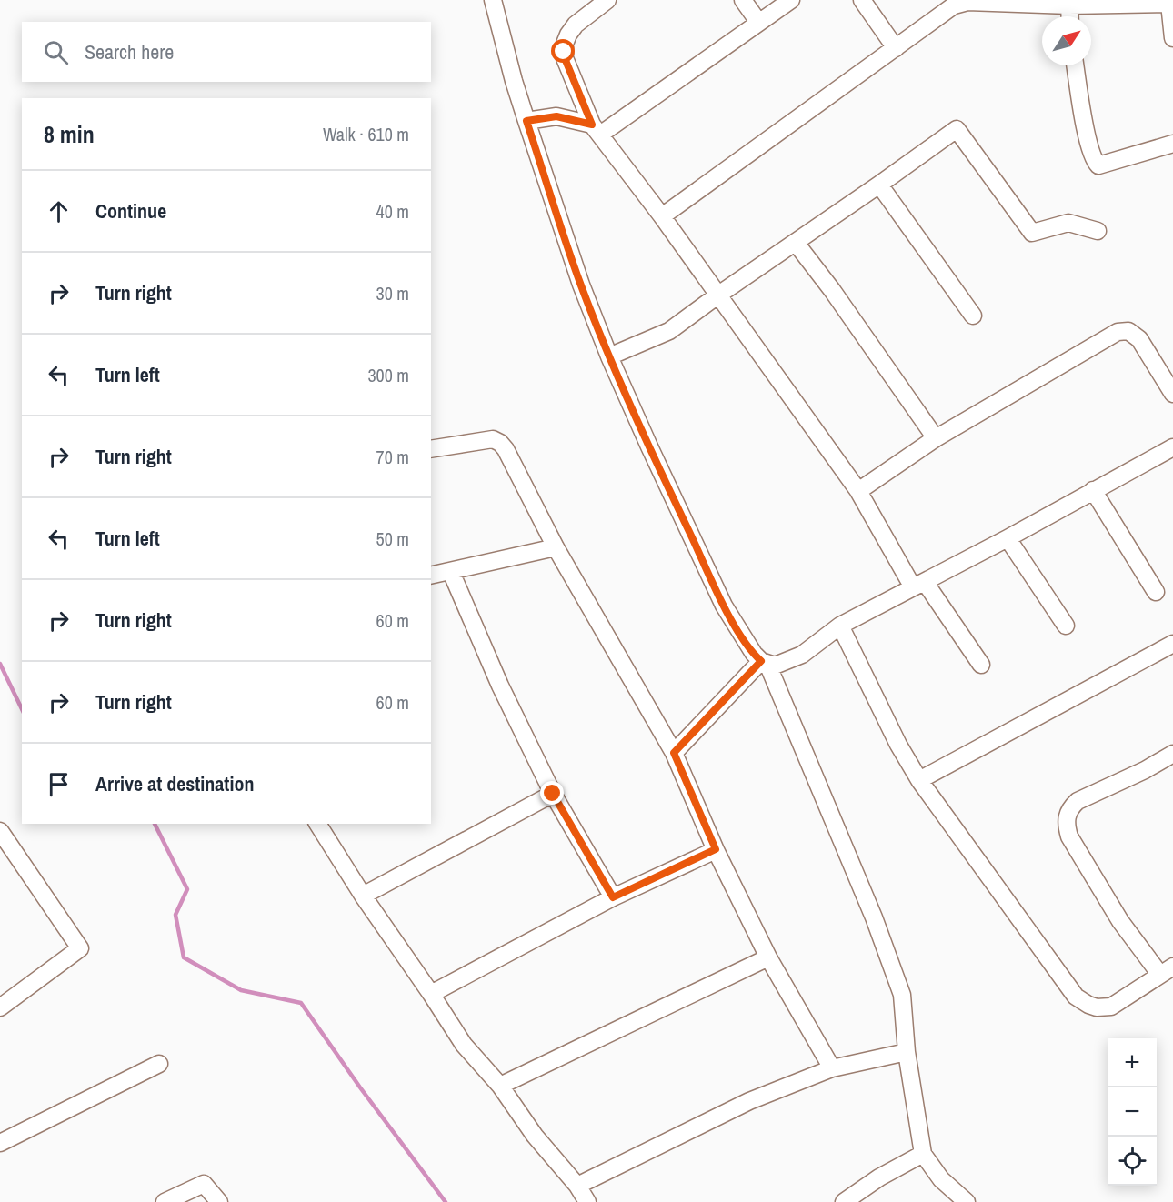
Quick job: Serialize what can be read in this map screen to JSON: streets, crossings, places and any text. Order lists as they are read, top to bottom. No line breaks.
{"north":"top right","page":{"search":"Search here","heading":["8 min","Walk · 610 m"],"list":[["Continue","40 m"],["Turn right","30 m"],["Turn left","300 m"],["Turn right","70 m"],["Turn left","50 m"],["Turn right","60 m"],["Turn right","60 m"],"Arrive at destination"],"map_buttons":["+","−"]}}
